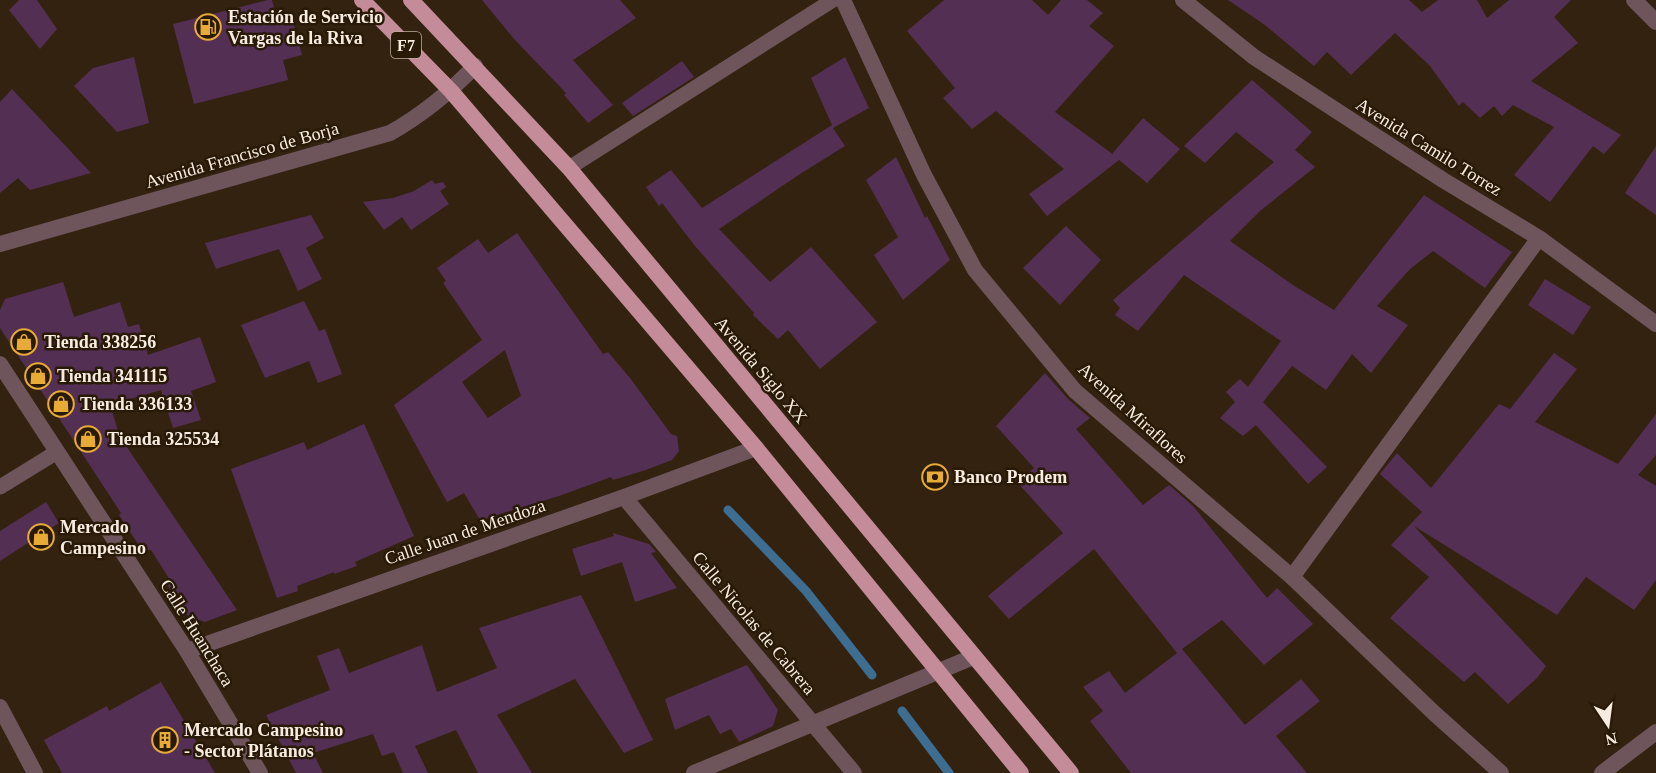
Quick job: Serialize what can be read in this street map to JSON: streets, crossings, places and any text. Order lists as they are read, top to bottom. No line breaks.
{"streets":{"highway":["F7","Avenida Siglo XX"],"street":["Avenida Camilo Torrez","Avenida Francisco de Borja","Avenida Miraflores","Calle Juan de Mendoza","Calle Nicolas de Cabrera","Calle Huanchaca"]},"crossings":[["F7","Avenida Francisco de Borja"],["Avenida Francisco de Borja","Avenida Siglo XX"],["Calle Juan de Mendoza","Calle Nicolas de Cabrera"],["Calle Juan de Mendoza","Calle Huanchaca"]],"places":{"fuel station":["Estación de Servicio Vargas de la Riva"],"shop":["Tienda 338256","Tienda 341115","Tienda 336133","Tienda 325534","Mercado Campesino"],"bank":["Banco Prodem"],"building":["Mercado Campesino - Sector Plátanos"]},"north":"bottom"}
